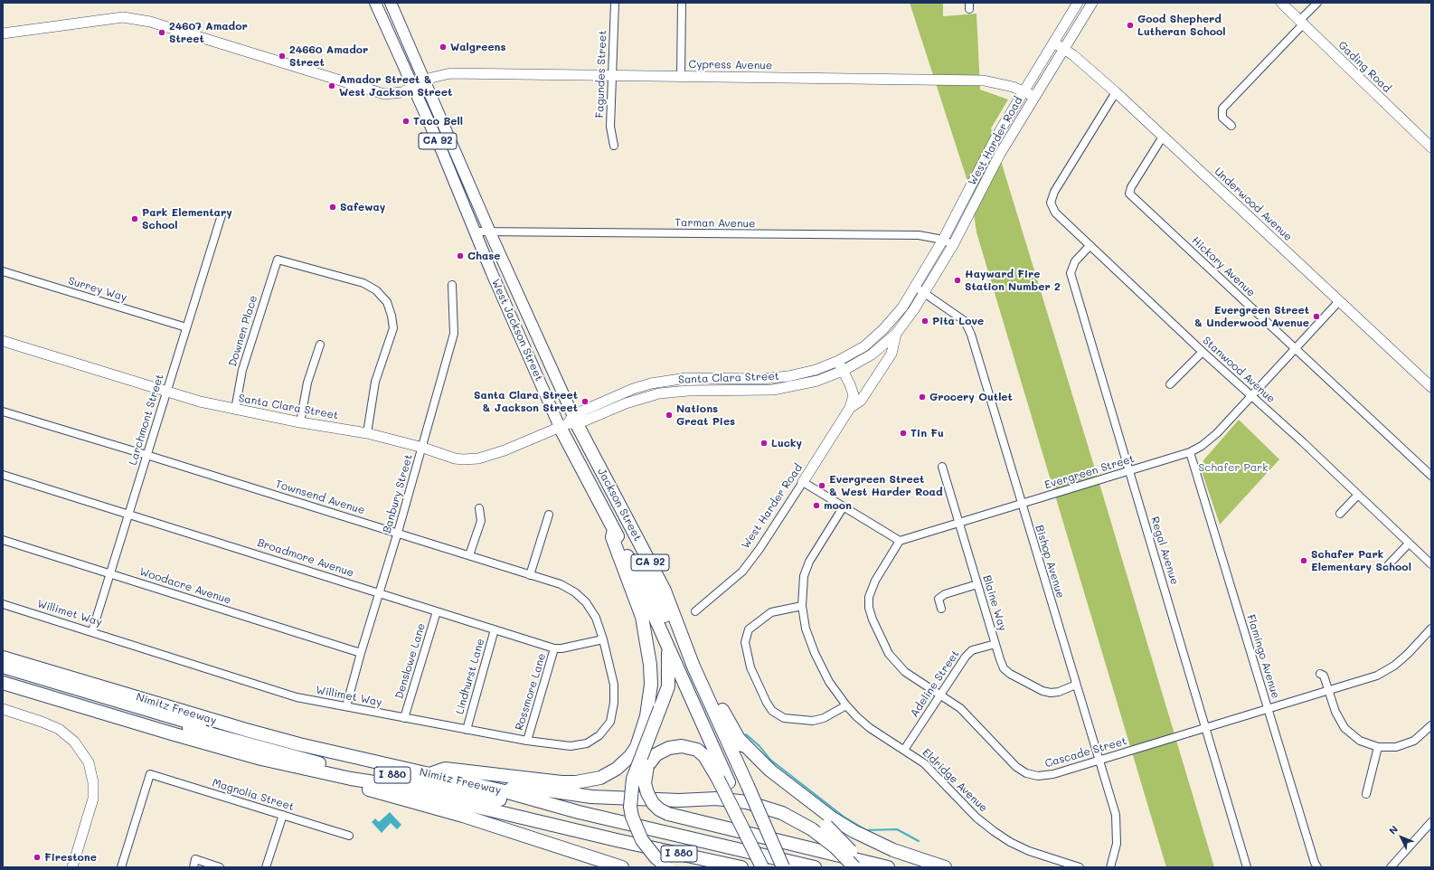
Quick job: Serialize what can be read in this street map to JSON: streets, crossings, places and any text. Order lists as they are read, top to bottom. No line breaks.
{"streets":{"highway":["CA 92","Jackson Street","Nimitz Freeway","I 880"],"main road":["Cypress Avenue","Gading Road","West Harder Road","Underwood Avenue","West Jackson Street","Santa Clara Street"],"street":["Fagundes Street","Tarman Avenue","Hickory Avenue","Surrey Way","Downen Place","Stanwood Avenue","Larchmont Street","Evergreen Street","Banbury Street","Townsend Avenue","Regal Avenue","Broadmore Avenue","Bishop Avenue","Woodacre Avenue","Blaine Way","Willimet Way","Flamingo Avenue","Denslowe Lane","Lindhurst Lane","Adeline Street","Rossmore Lane","Cascade Street","Eldridge Avenue","Magnolia Street"]},"crossings":[["Cypress Avenue","Fagundes Street"],["Cypress Avenue","CA 92"],["Cypress Avenue","West Harder Road"],["CA 92","Tarman Avenue"],["CA 92","West Jackson Street"],["CA 92","Jackson Street"],["CA 92","I 880"],["West Harder Road","Underwood Avenue"],["West Harder Road","Tarman Avenue"],["West Harder Road","Santa Clara Street"],["West Harder Road","Bishop Avenue"],["Underwood Avenue","Hickory Avenue"],["Underwood Avenue","Stanwood Avenue"],["Underwood Avenue","Evergreen Street"],["Tarman Avenue","West Jackson Street"],["Hickory Avenue","Evergreen Street"],["Surrey Way","Larchmont Street"],["West Jackson Street","Santa Clara Street"],["West Jackson Street","Jackson Street"],["Downen Place","Santa Clara Street"],["Stanwood Avenue","Evergreen Street"],["Stanwood Avenue","Regal Avenue"],["Santa Clara Street","Larchmont Street"],["Santa Clara Street","Banbury Street"],["Santa Clara Street","Jackson Street"],["Santa Clara Street","Bishop Avenue"],["Larchmont Street","Townsend Avenue"],["Larchmont Street","Broadmore Avenue"],["Larchmont Street","Woodacre Avenue"],["Larchmont Street","Willimet Way"],["Evergreen Street","Regal Avenue"],["Evergreen Street","Bishop Avenue"],["Evergreen Street","Blaine Way"],["Evergreen Street","Flamingo Avenue"],["Evergreen Street","Cascade Street"],["Banbury Street","Townsend Avenue"],["Banbury Street","Broadmore Avenue"],["Banbury Street","Woodacre Avenue"],["Banbury Street","Willimet Way"],["Townsend Avenue","Broadmore Avenue"],["Townsend Avenue","Willimet Way"],["Regal Avenue","Cascade Street"],["Broadmore Avenue","Willimet Way"],["Broadmore Avenue","Denslowe Lane"],["Broadmore Avenue","Lindhurst Lane"],["Broadmore Avenue","Rossmore Lane"],["Bishop Avenue","Blaine Way"],["Bishop Avenue","Cascade Street"],["Blaine Way","Adeline Street"],["Willimet Way","Denslowe Lane"],["Willimet Way","Lindhurst Lane"],["Willimet Way","Rossmore Lane"],["Flamingo Avenue","Cascade Street"],["Adeline Street","Cascade Street"],["Adeline Street","Eldridge Avenue"],["Nimitz Freeway","I 880"]],"parks":["Schafer Park"],"places":["Good Shepherd Lutheran School","24607 Amador Street","Walgreens","24660 Amador Street","Amador Street & West Jackson Street","Taco Bell","Safeway","Park Elementary School","Chase","Hayward Fire Station Number 2","Evergreen Street & Underwood Avenue","Pita Love","Grocery Outlet","Santa Clara Street & Jackson Street","Nations Great Pies","Tin Fu","Lucky","Evergreen Street & West Harder Road","moon","Schafer Park Elementary School","Firestone"],"north":"top left"}
